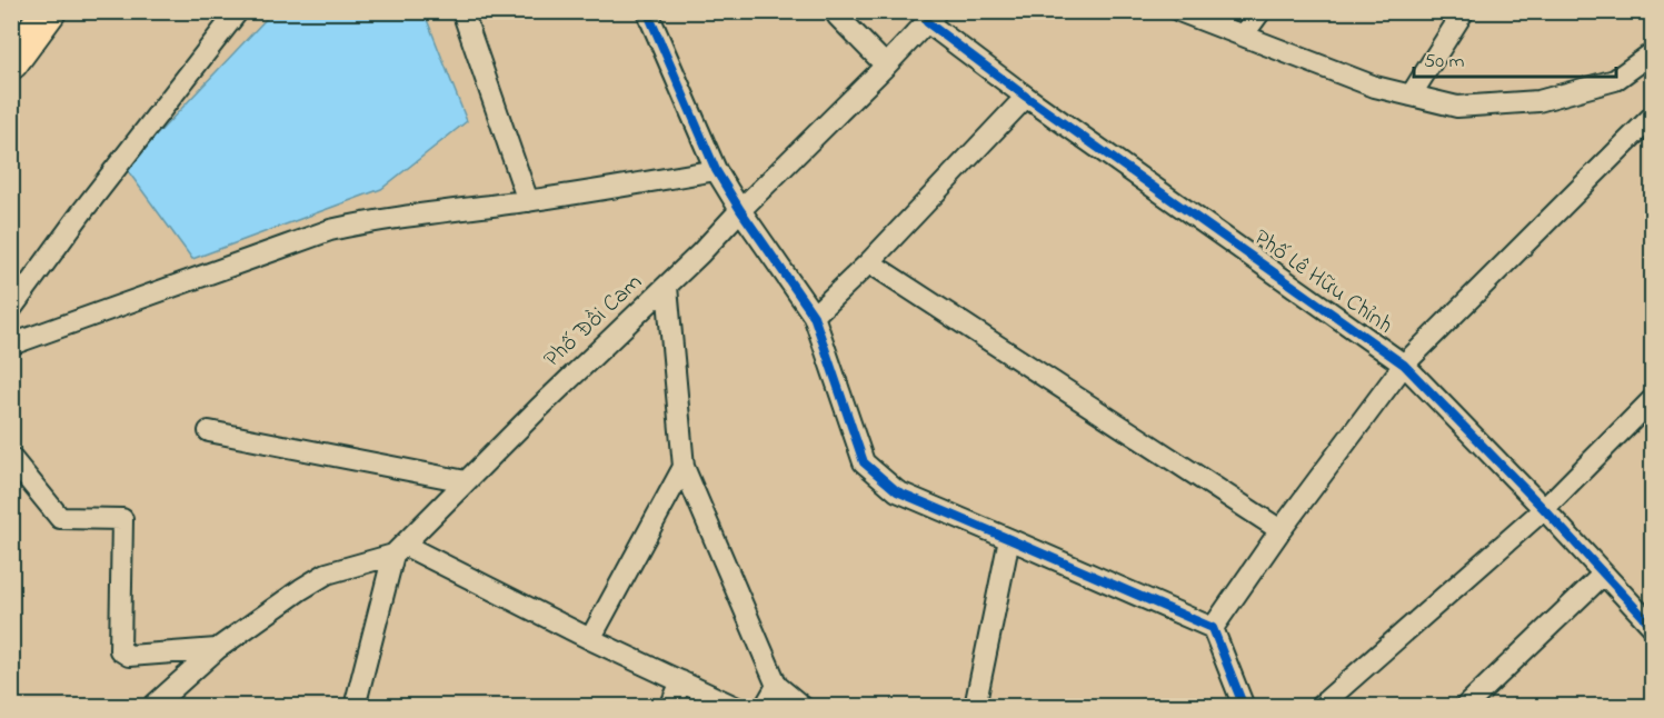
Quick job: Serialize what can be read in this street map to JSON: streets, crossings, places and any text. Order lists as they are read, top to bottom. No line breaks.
{"streets":{"street":["Phố Lê Hữu Chỉnh","Phố Đồi Cam"]},"crossings":[["Phố Lê Hữu Chỉnh","Phố Đồi Cam"]],"scale_bar":"50 m"}
